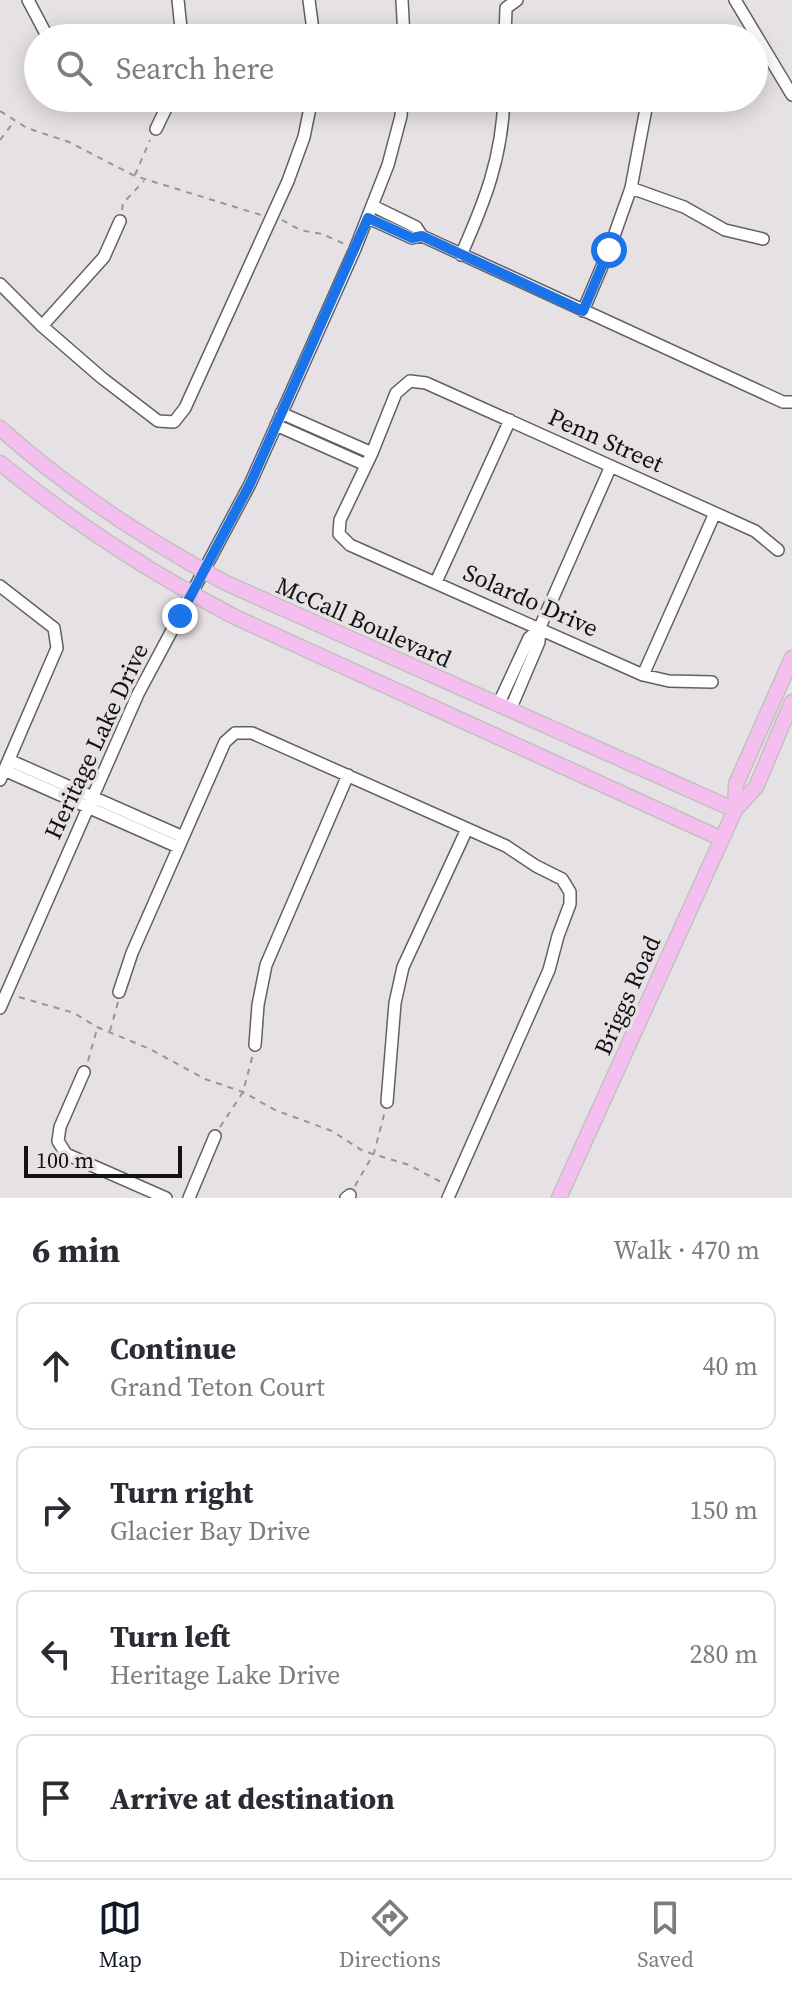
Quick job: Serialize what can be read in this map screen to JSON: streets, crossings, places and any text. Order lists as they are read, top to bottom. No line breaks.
{"streets":{"main road":["McCall Boulevard","Briggs Road"],"street":["Penn Street","Solardo Drive","Heritage Lake Drive"]},"crossings":[["McCall Boulevard","Heritage Lake Drive"],["McCall Boulevard","Briggs Road"]],"scale_bar":"100 m","page":{"search":"Search here","scale":"100 m","heading":["6 min","Walk · 470 m"],"list":[["Continue","Grand Teton Court","40 m"],["Turn right","Glacier Bay Drive","150 m"],["Turn left","Heritage Lake Drive","280 m"],"Arrive at destination"],"nav":["Map","Directions","Saved"]}}
